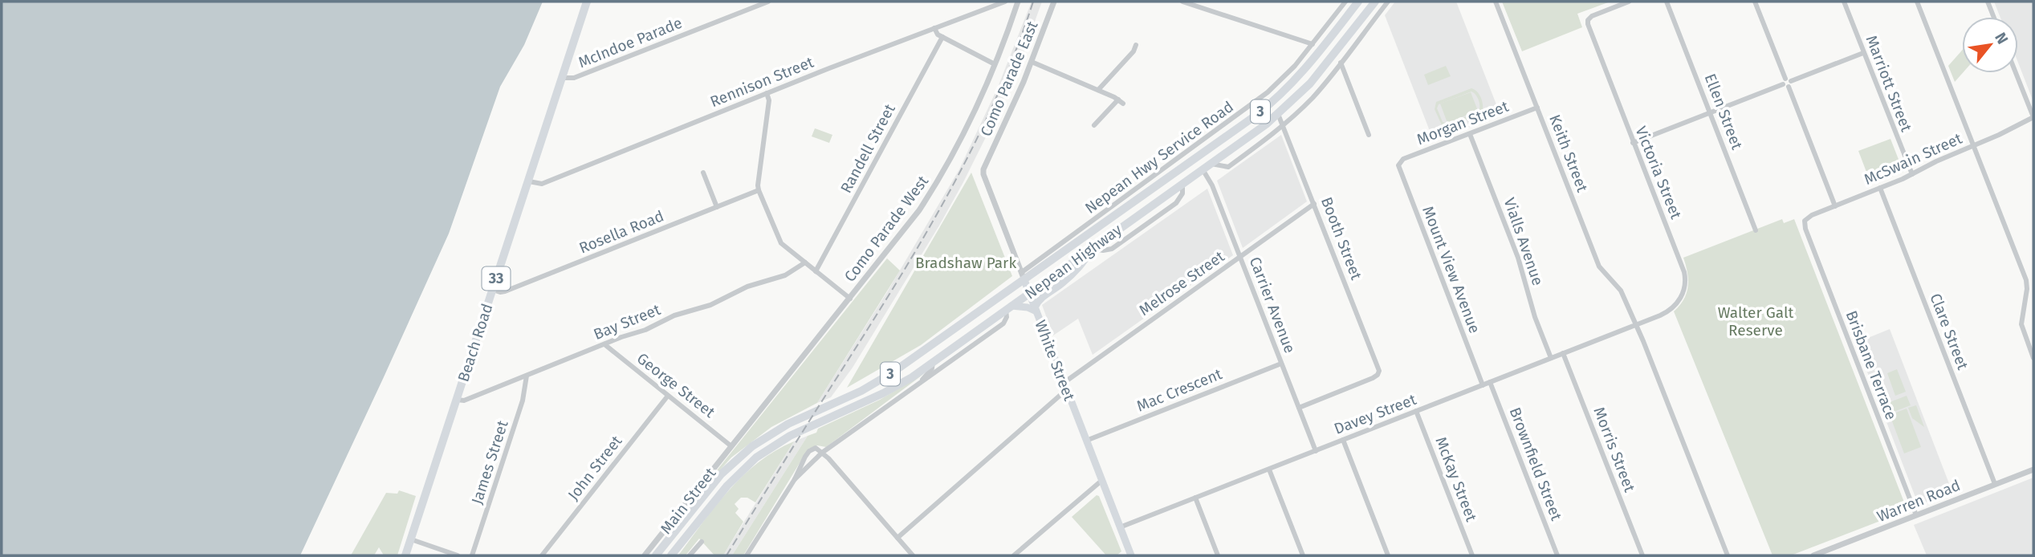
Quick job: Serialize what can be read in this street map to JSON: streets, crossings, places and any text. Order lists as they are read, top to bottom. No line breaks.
{"streets":{"main road":["3","Nepean Highway","33","Beach Road","White Street","Main Street"],"street":["McIndoe Parade","Como Parade East","Rennison Street","Marriott Street","Ellen Street","Morgan Street","Randell Street","Keith Street","Nepean Hwy Service Road","McSwain Street","Victoria Street","Como Parade West","Rosella Road","Booth Street","Vialls Avenue","Mount View Avenue","Melrose Street","Carrier Avenue","Bay Street","Clare Street","Brisbane Terrace","George Street","Mac Crescent","Davey Street","Morris Street","James Street","Brownfield Street","John Street","McKay Street","Warren Road"]},"crossings":[["McIndoe Parade","Beach Road"],["Como Parade East","White Street"],["Rennison Street","Beach Road"],["Marriott Street","McSwain Street"],["Morgan Street","Keith Street"],["Morgan Street","Vialls Avenue"],["Morgan Street","Mount View Avenue"],["Keith Street","Victoria Street"],["Keith Street","Davey Street"],["Nepean Hwy Service Road","Nepean Highway"],["Nepean Hwy Service Road","White Street"],["McSwain Street","Clare Street"],["McSwain Street","Brisbane Terrace"],["Victoria Street","Davey Street"],["Como Parade West","George Street"],["Como Parade West","Main Street"],["Rosella Road","Beach Road"],["Booth Street","Nepean Highway"],["Booth Street","Melrose Street"],["Booth Street","Carrier Avenue"],["Vialls Avenue","Davey Street"],["Nepean Highway","Carrier Avenue"],["Nepean Highway","White Street"],["Nepean Highway","Main Street"],["Mount View Avenue","Davey Street"],["Melrose Street","Carrier Avenue"],["Melrose Street","White Street"],["Carrier Avenue","Mac Crescent"],["Carrier Avenue","Davey Street"],["Bay Street","Beach Road"],["Bay Street","George Street"],["Bay Street","James Street"],["Clare Street","Warren Road"],["White Street","Mac Crescent"],["White Street","Davey Street"],["Brisbane Terrace","Warren Road"],["George Street","John Street"],["George Street","Main Street"],["Davey Street","Morris Street"],["Davey Street","Brownfield Street"],["Davey Street","McKay Street"]],"parks":["Bradshaw Park","Walter Galt Reserve"],"north":"top right"}
